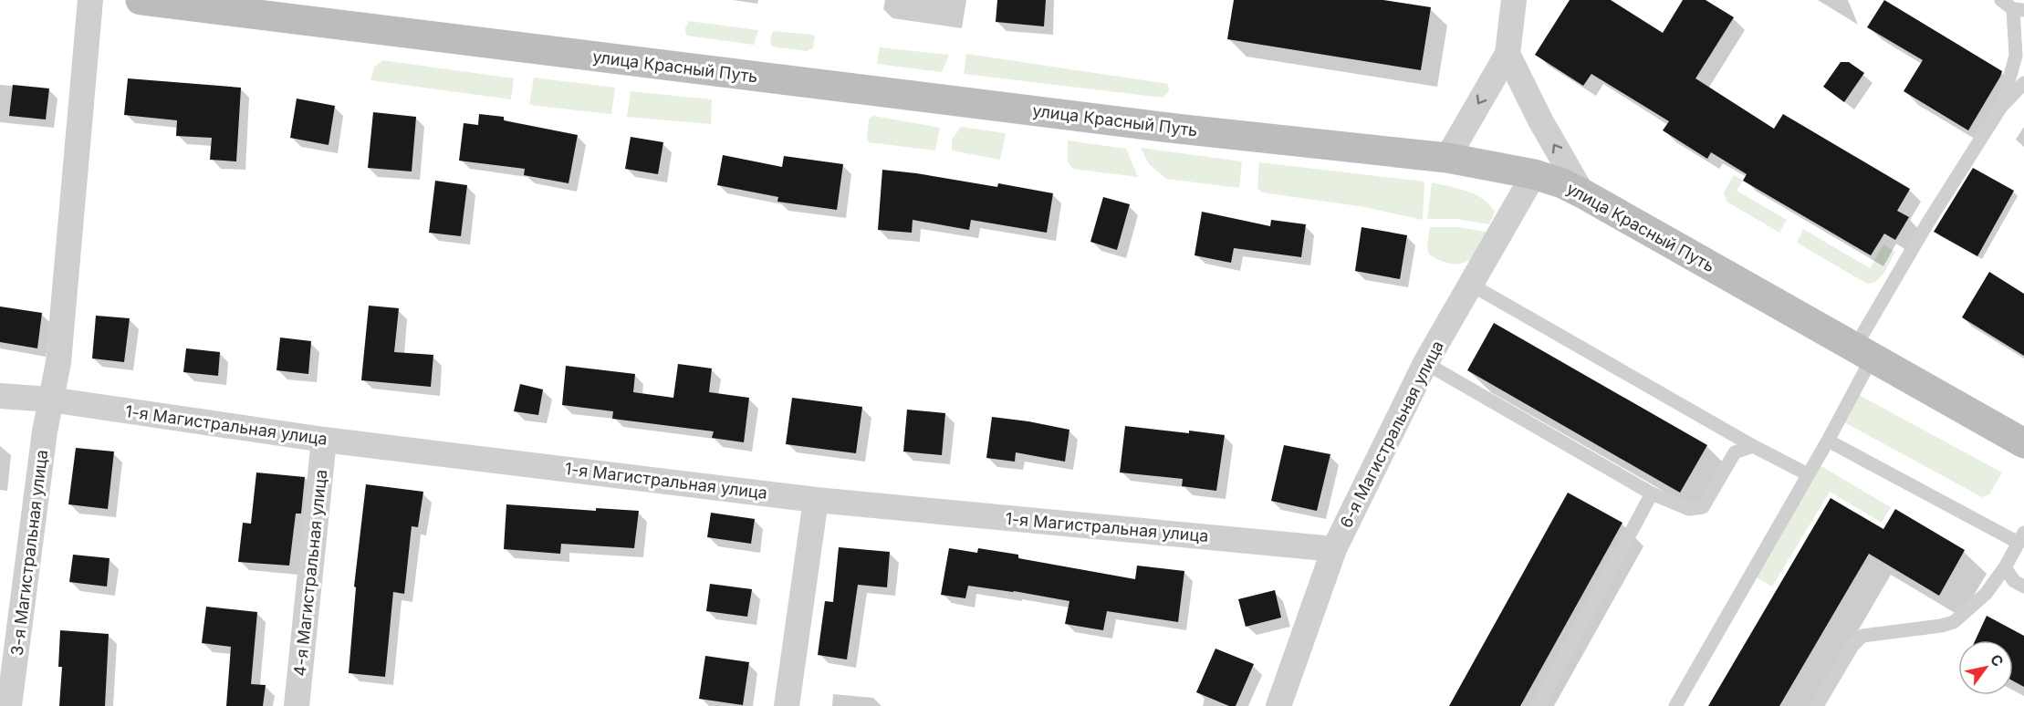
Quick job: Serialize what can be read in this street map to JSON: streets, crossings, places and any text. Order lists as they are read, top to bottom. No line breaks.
{"streets":{"main road":["улица Красный Путь"],"street":["1-я Магистральная улица","6-я Магистральная улица","3-я Магистральная улица","4-я Магистральная улица"]},"crossings":[["улица Красный Путь","6-я Магистральная улица"],["1-я Магистральная улица","6-я Магистральная улица"],["1-я Магистральная улица","3-я Магистральная улица"],["1-я Магистральная улица","4-я Магистральная улица"]],"north":"top right"}
